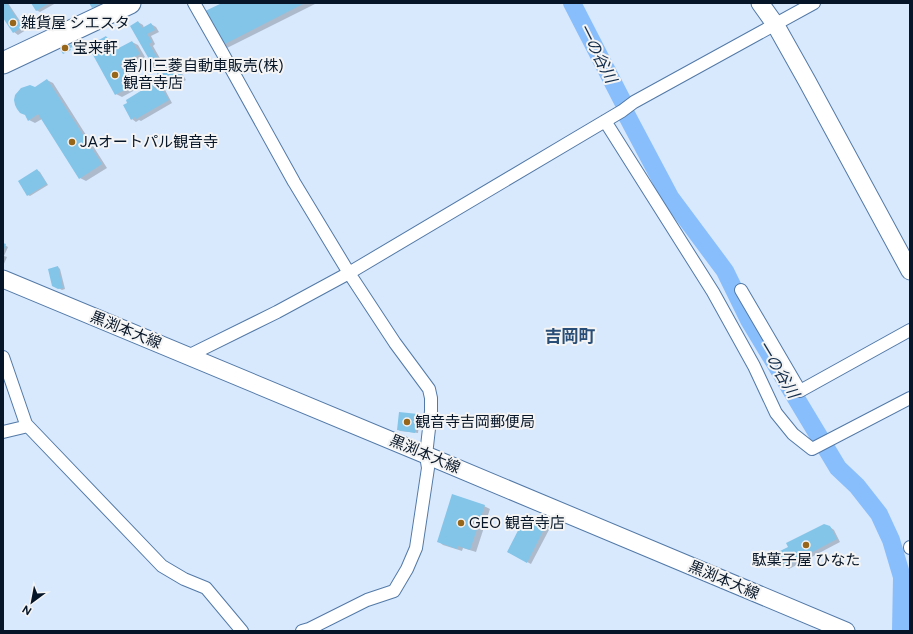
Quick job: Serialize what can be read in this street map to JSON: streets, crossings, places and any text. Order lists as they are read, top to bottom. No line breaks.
{"streets":{"main road":["黒渕本大線"]},"districts":["吉岡町"],"water":["一の谷川"],"places":["雑貨屋 シエスタ","宝来軒","香川三菱自動車販売(株) 観音寺店","JAオートパル観音寺","観音寺吉岡郵便局","GEO 観音寺店","駄菓子屋 ひなた"],"north":"bottom left"}
